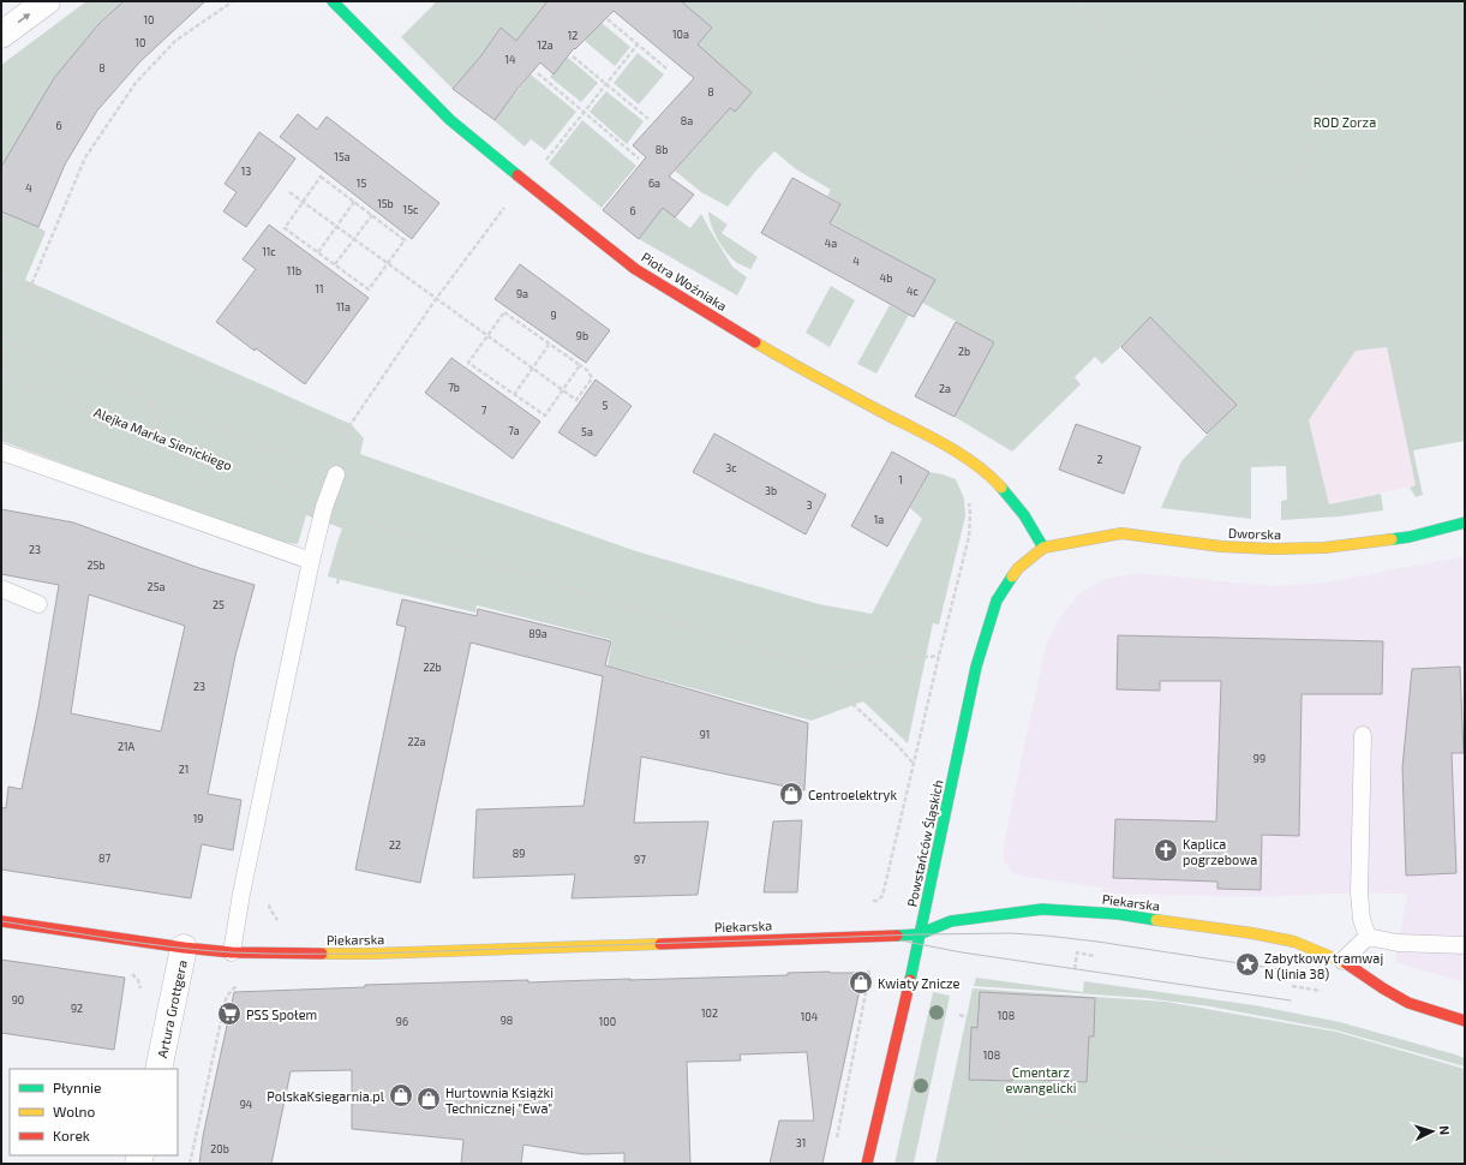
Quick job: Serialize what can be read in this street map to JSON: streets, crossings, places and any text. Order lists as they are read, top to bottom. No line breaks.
{"streets":{"street":["Piotra Woźniaka","Dworska","Powstańców Śląskich","Piekarska","Artura Grottgera"],"path":["Alejka Marka Sienickiego"]},"crossings":[["Piotra Woźniaka","Dworska"],["Piotra Woźniaka","Powstańców Śląskich"],["Dworska","Powstańców Śląskich"],["Powstańców Śląskich","Piekarska"],["Piekarska","Artura Grottgera"]],"parks":["ROD Zorza","Cmentarz ewangelicki"],"places":{"shop":["Centroelektryk","Kwiaty Znicze","PolskaKsiegarnia.pl","Hurtownia Książki Technicznej \"Ewa\""],"church":["Kaplica pogrzebowa"],"place":["Zabytkowy tramwaj N (linia 38)"],"supermarket":["PSS Społem"]},"house_numbers":["10","10a","12","10","12a","14","8","8","8a","6","8b","15a","13","15","6a","4","15b","15c","6","4a","11c","4","11b","4b","11","4c","9a","11a","9","9b","2b","7b","2a","5","7","7a","5a","2","3c","1","3b","3","1a","23","25b","25a","25","89a","22b","23","91","22a","21A","99","21","19","22","89","87","97","90","92","102","108","104","98","96","100","108","94","31","20b"],"legend":["Płynnie","Wolno","Korek"],"north":"right"}
